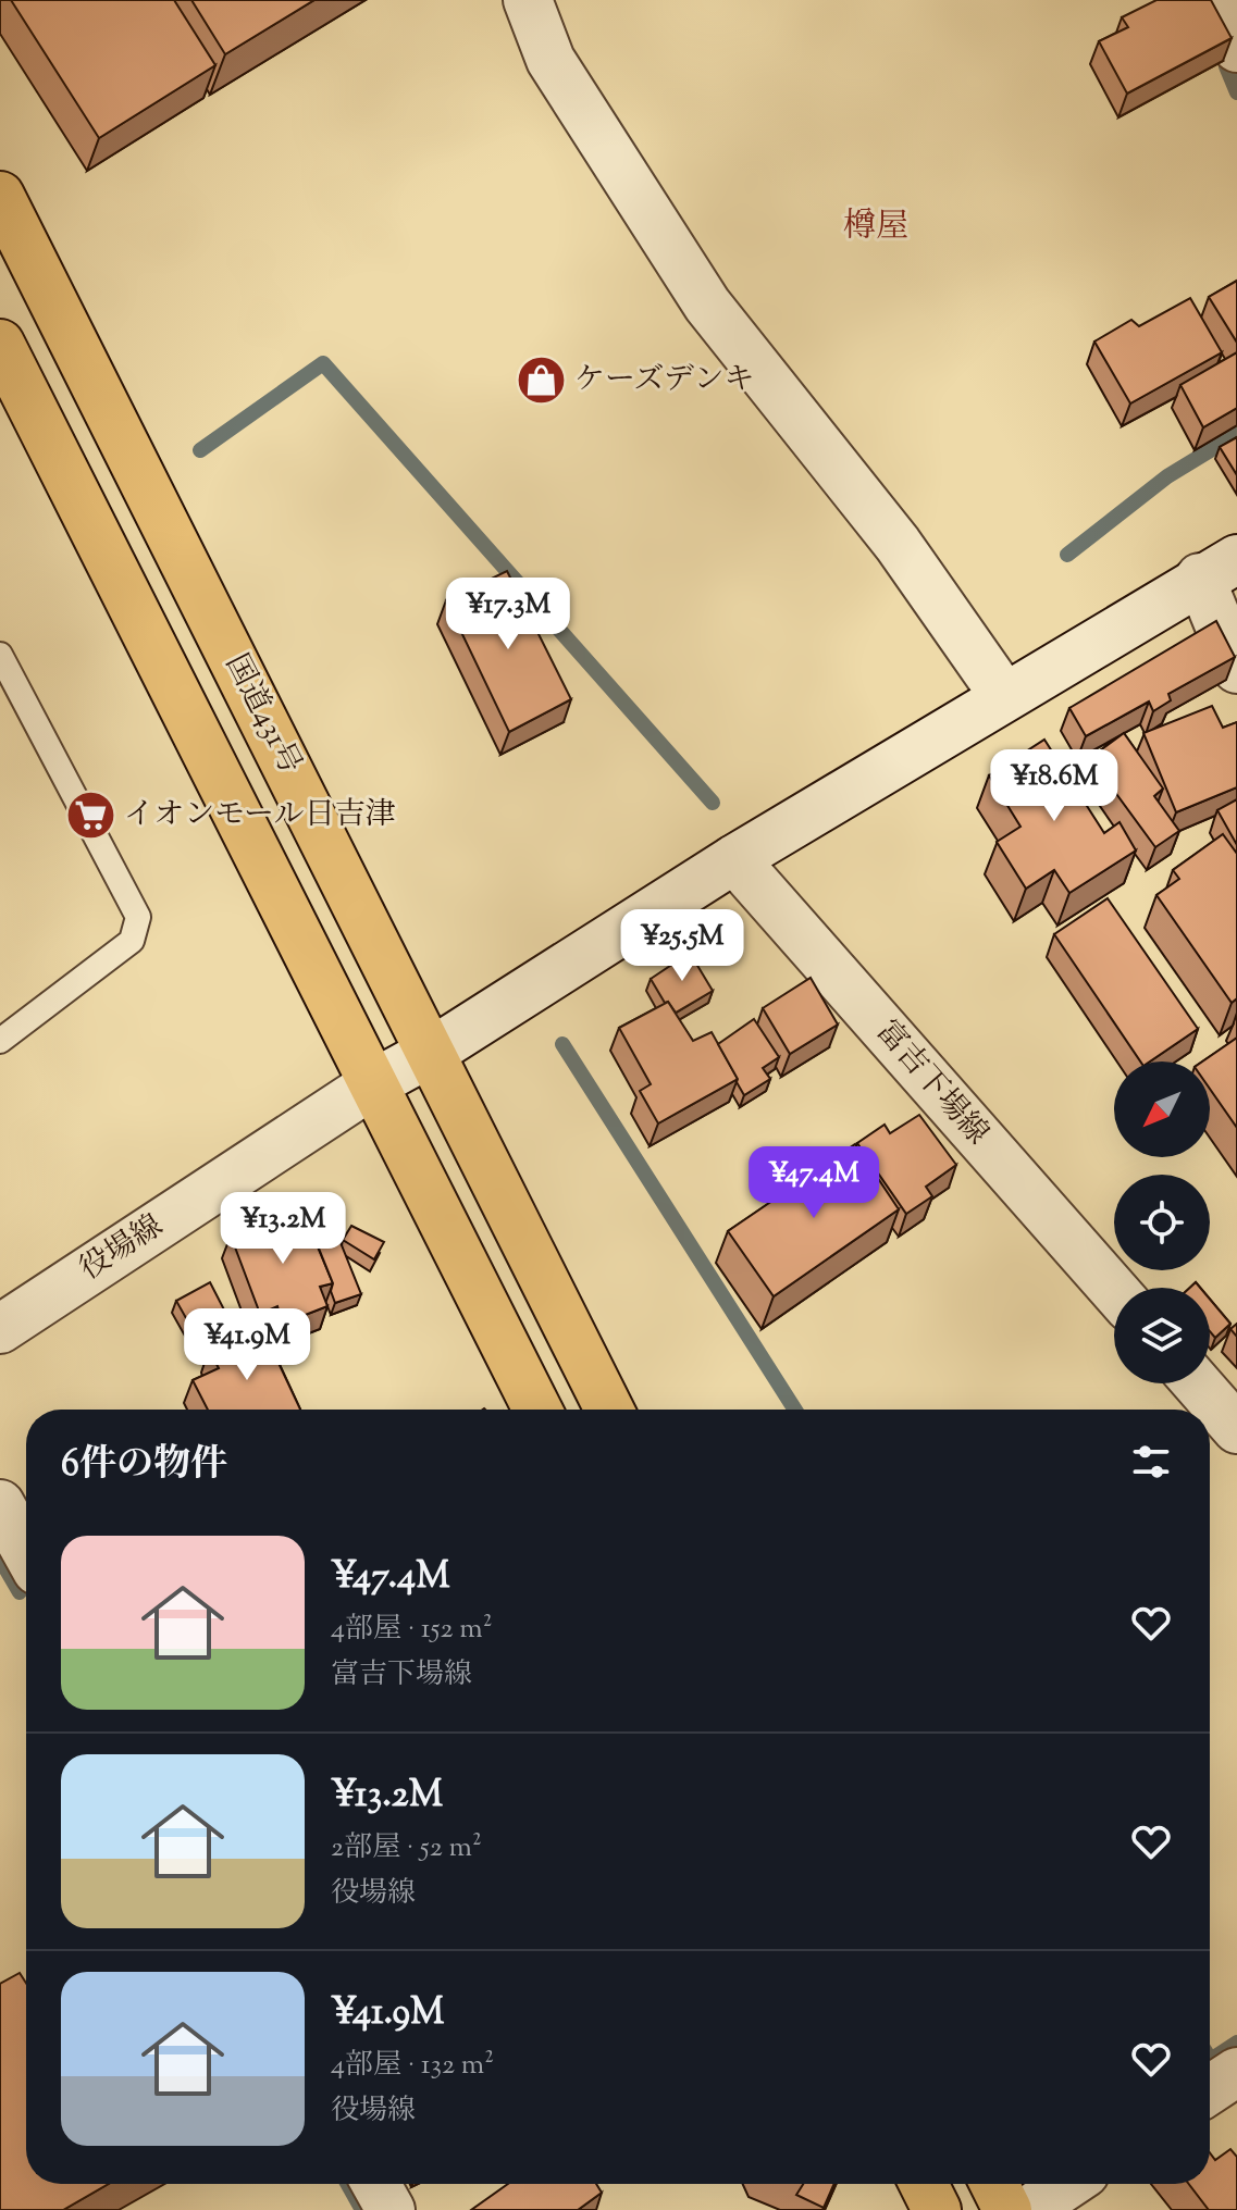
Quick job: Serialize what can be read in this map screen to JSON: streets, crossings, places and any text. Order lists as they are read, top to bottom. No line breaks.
{"streets":{"highway":["国道431号"],"street":["富吉下場線","役場線"]},"crossings":[["国道431号","役場線"],["富吉下場線","役場線"]],"districts":["樽屋"],"places":{"shop":["ケーズデンキ"],"supermarket":["イオンモール日吉津"]},"north":"bottom left","page":{"price":["¥17.3M","¥18.6M","¥25.5M","¥47.4M","¥13.2M","¥41.9M"],"heading":"6件の物件","list":[{"name":"¥47.4M","note":"4部屋 · 152 m² · 富吉下場線"},{"name":"¥13.2M","note":"2部屋 · 52 m² · 役場線"},{"name":"¥41.9M","note":"4部屋 · 132 m² · 役場線"}]}}
